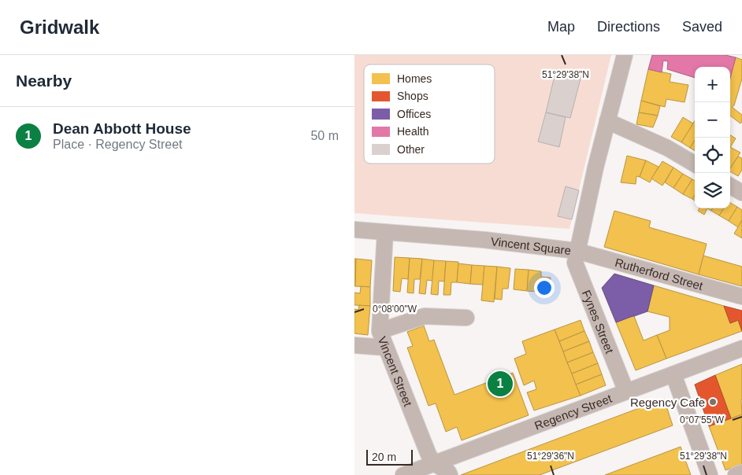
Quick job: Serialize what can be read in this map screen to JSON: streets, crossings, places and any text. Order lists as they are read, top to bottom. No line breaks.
{"streets":{"street":["Vincent Square","Rutherford Street","Fynes Street","Vincent Street","Regency Street"]},"crossings":[["Vincent Square","Rutherford Street"],["Vincent Square","Fynes Street"],["Vincent Square","Vincent Street"],["Rutherford Street","Fynes Street"],["Fynes Street","Regency Street"],["Vincent Street","Regency Street"]],"places":["Regency Cafe"],"legend":["Homes","Shops","Offices","Health","Other"],"scale_bar":"20 m","page":{"header":"Gridwalk","nav":["Map","Directions","Saved"],"heading":"Nearby","map_buttons":["+","−"],"list":[{"mark":"1","name":"Dean Abbott House","note":"Place · Regency Street","value":"50 m"}],"pins":"1","scale":"20 m"},"coordinates":["51°29'38\"N","0°08'00\"W","0°07'55\"W","51°29'36\"N"]}
